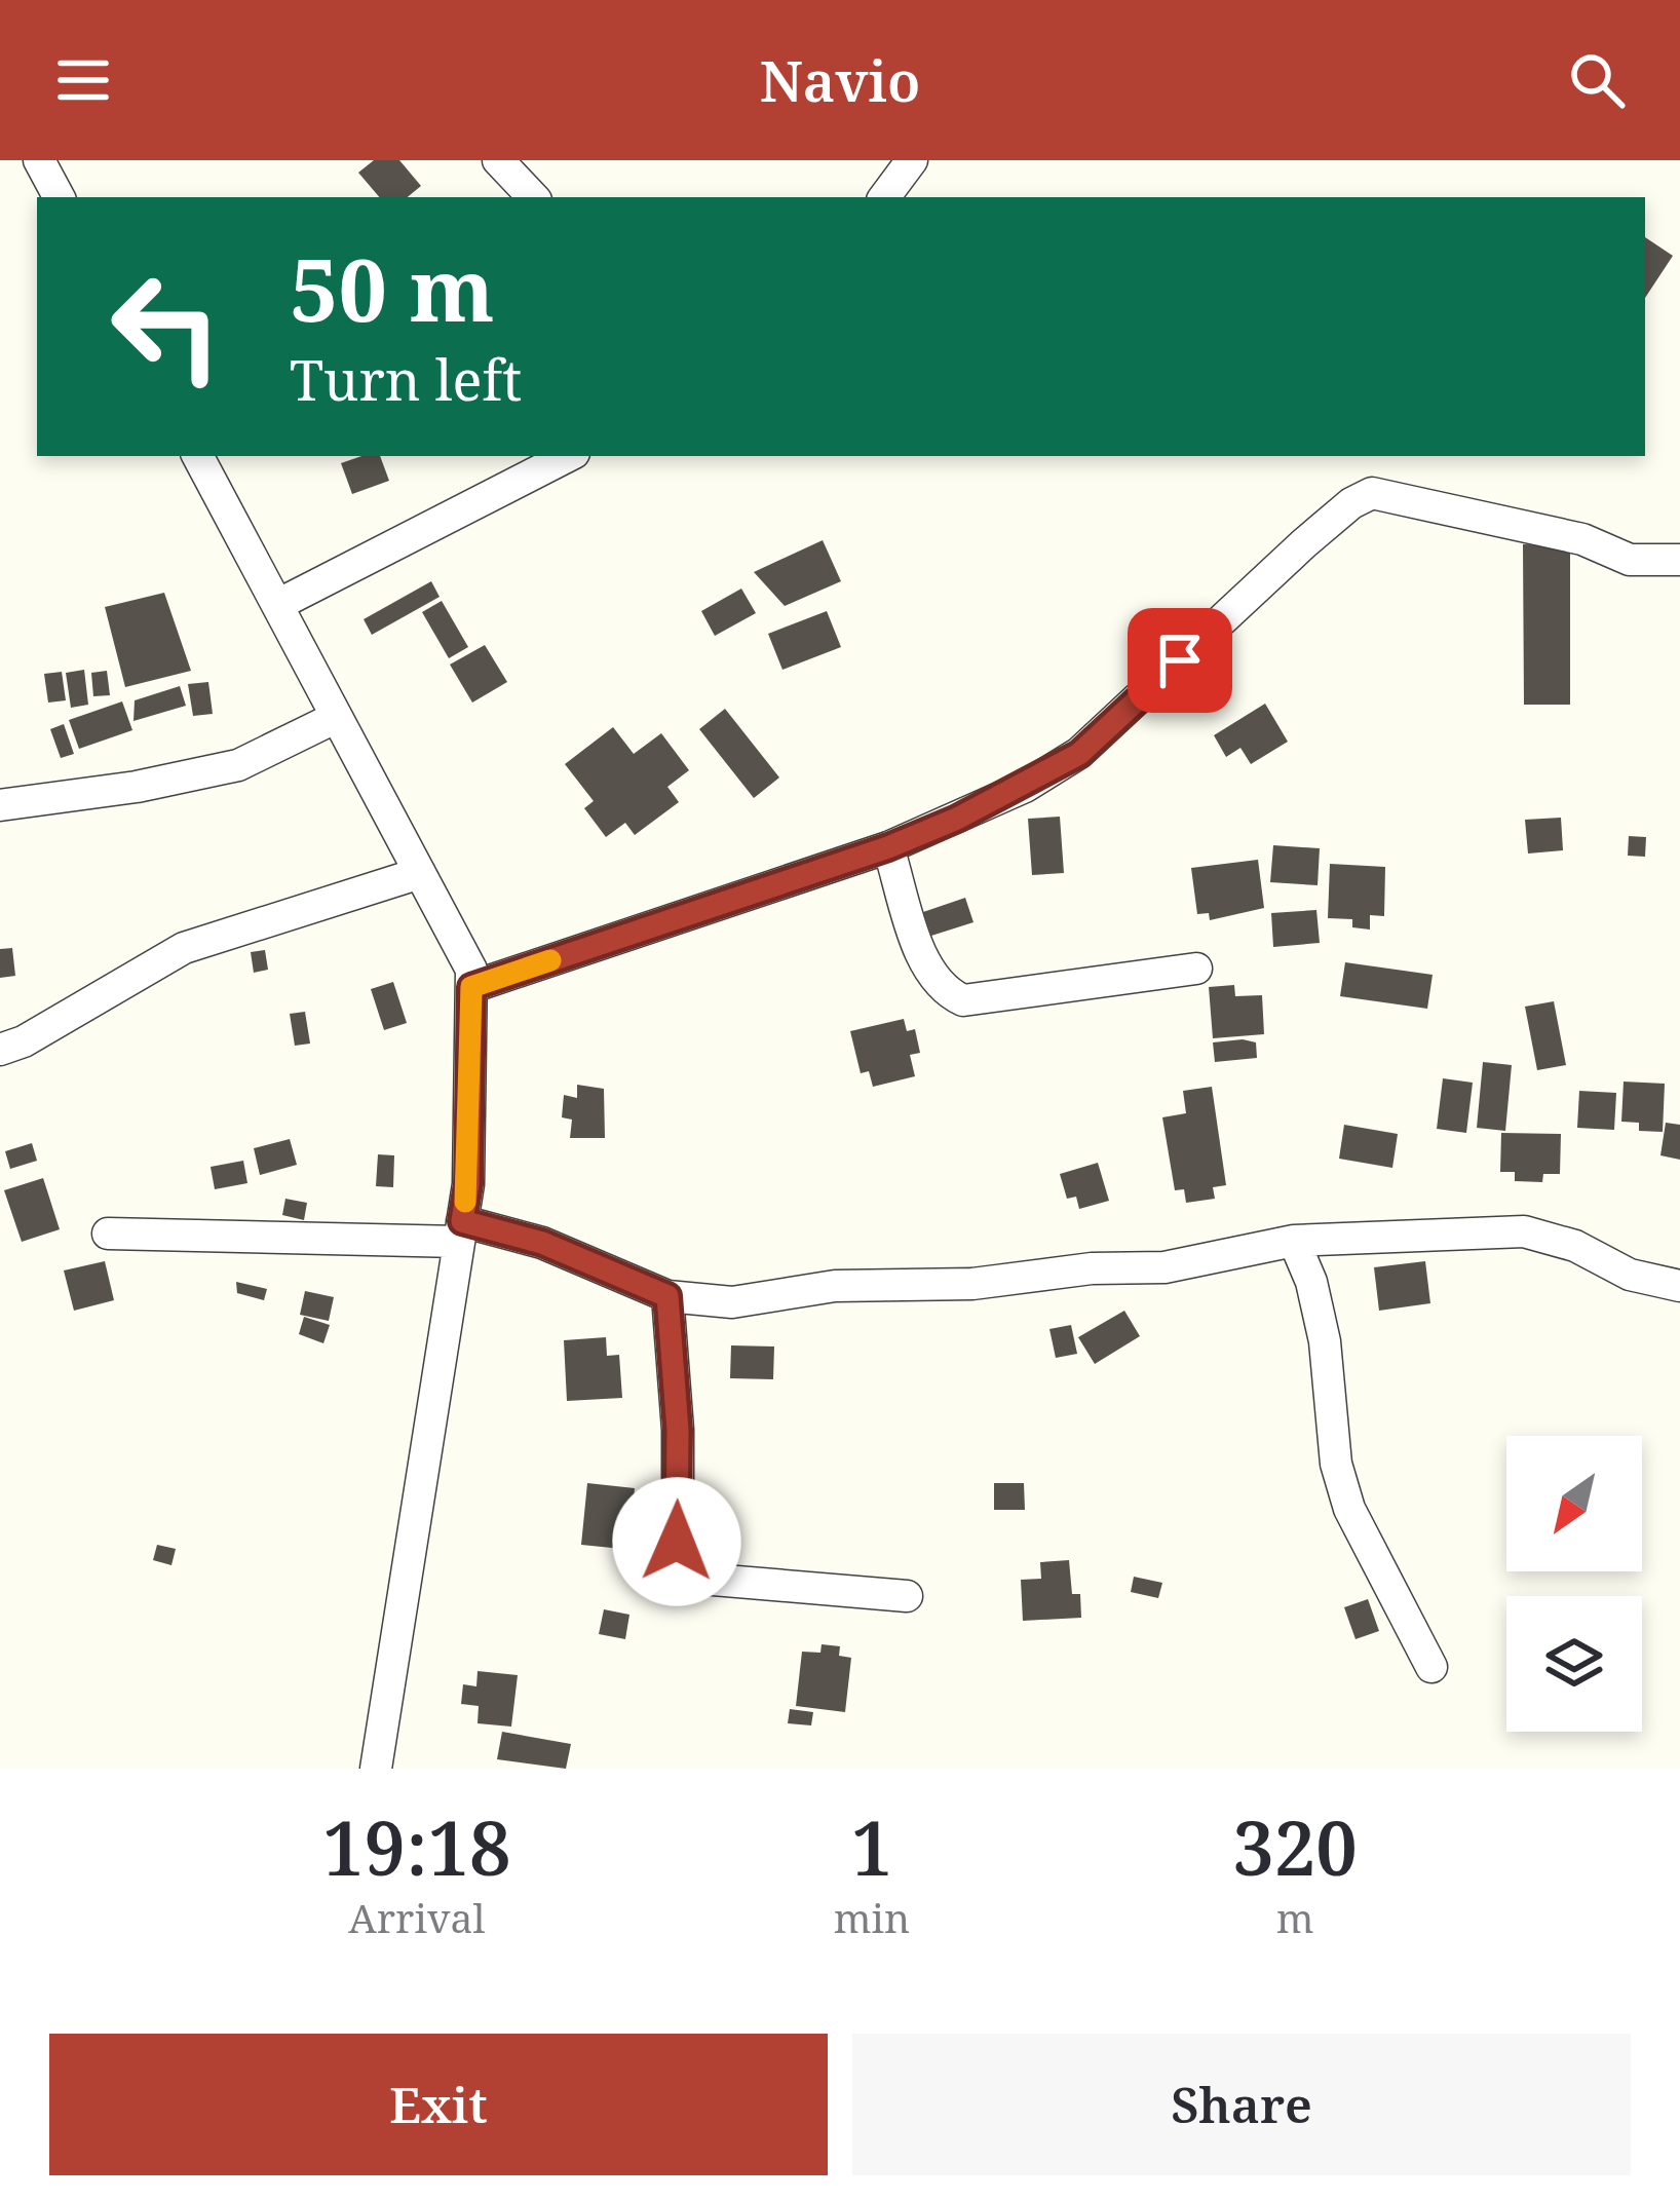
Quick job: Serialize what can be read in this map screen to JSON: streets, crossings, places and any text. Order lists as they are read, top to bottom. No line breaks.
{"north":"bottom left","page":{"header":"Navio","turn":["50 m","Turn left"],"eta":["19:18","Arrival","1","min","320","m"],"buttons":["Exit","Share"]}}
